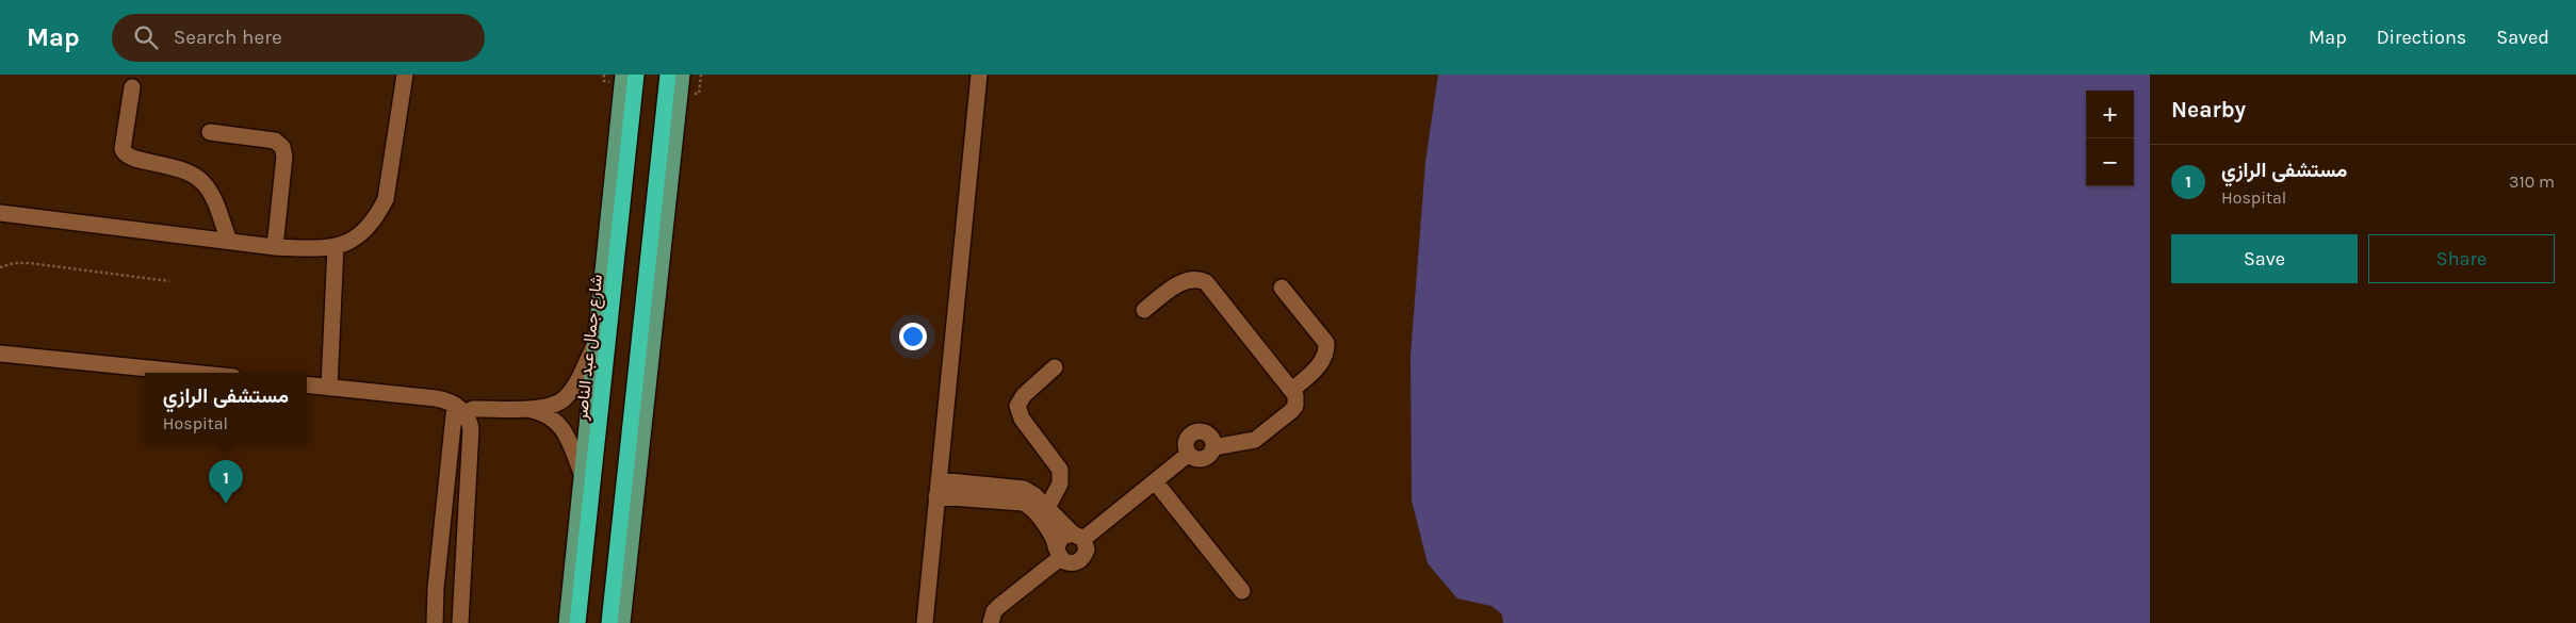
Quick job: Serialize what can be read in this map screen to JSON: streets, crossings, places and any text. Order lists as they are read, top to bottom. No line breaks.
{"streets":{"highway":["شارع جمال عبد الناصر"]},"page":{"header":"Map","search":"Search here","nav":["Map","Directions","Saved"],"heading":"Nearby","map_buttons":["+","−"],"list":[{"mark":"1","name":"مستشفى الرازي","note":"Hospital","value":"310 m"}],"buttons":["Save","Share"],"popup":["مستشفى الرازي","Hospital"],"pins":"1"}}
